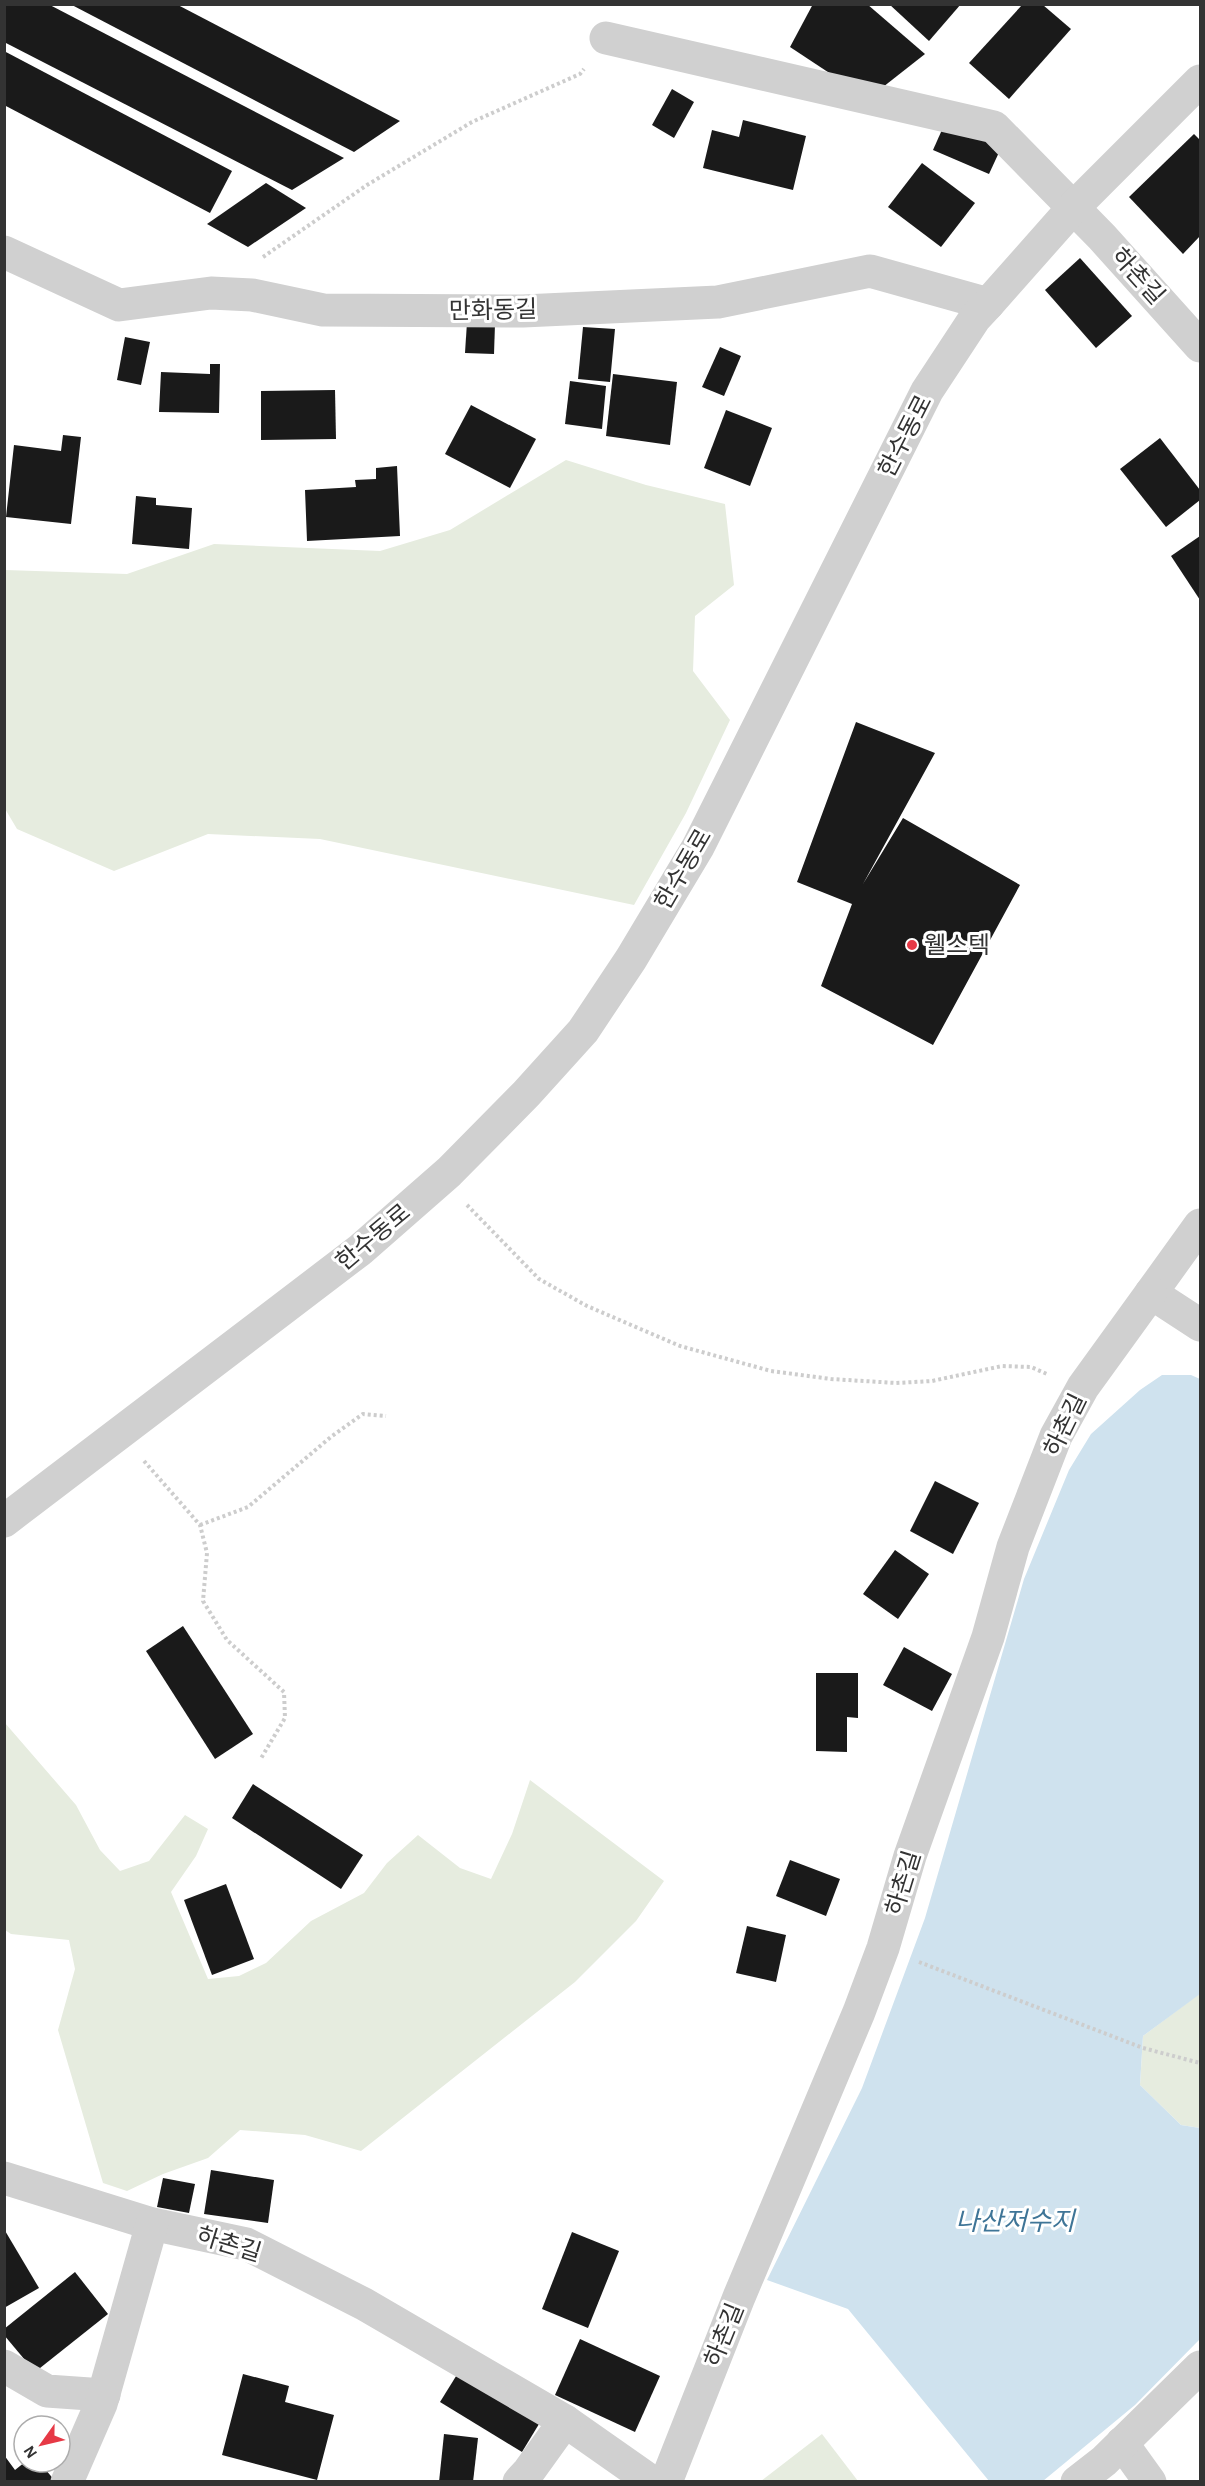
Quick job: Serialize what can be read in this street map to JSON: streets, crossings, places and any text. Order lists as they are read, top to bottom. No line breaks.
{"streets":{"street":["하촌길","만화동길","한수동로"]},"crossings":[["하촌길","한수동로"],["만화동길","한수동로"]],"water":["나산저수지"],"places":["웰스텍"],"north":"bottom left"}
